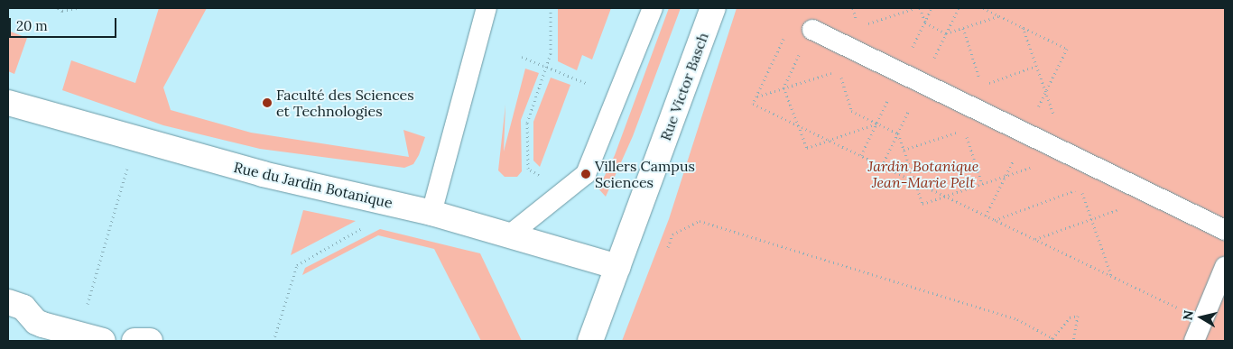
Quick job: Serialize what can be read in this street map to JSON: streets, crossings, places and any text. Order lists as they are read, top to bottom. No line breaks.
{"streets":{"street":["Rue Victor Basch","Rue du Jardin Botanique"]},"crossings":[["Rue Victor Basch","Rue du Jardin Botanique"]],"parks":["Jardin Botanique Jean-Marie Pelt"],"places":["Faculté des Sciences et Technologies","Villers Campus Sciences"],"scale_bar":"20 m","north":"left"}
